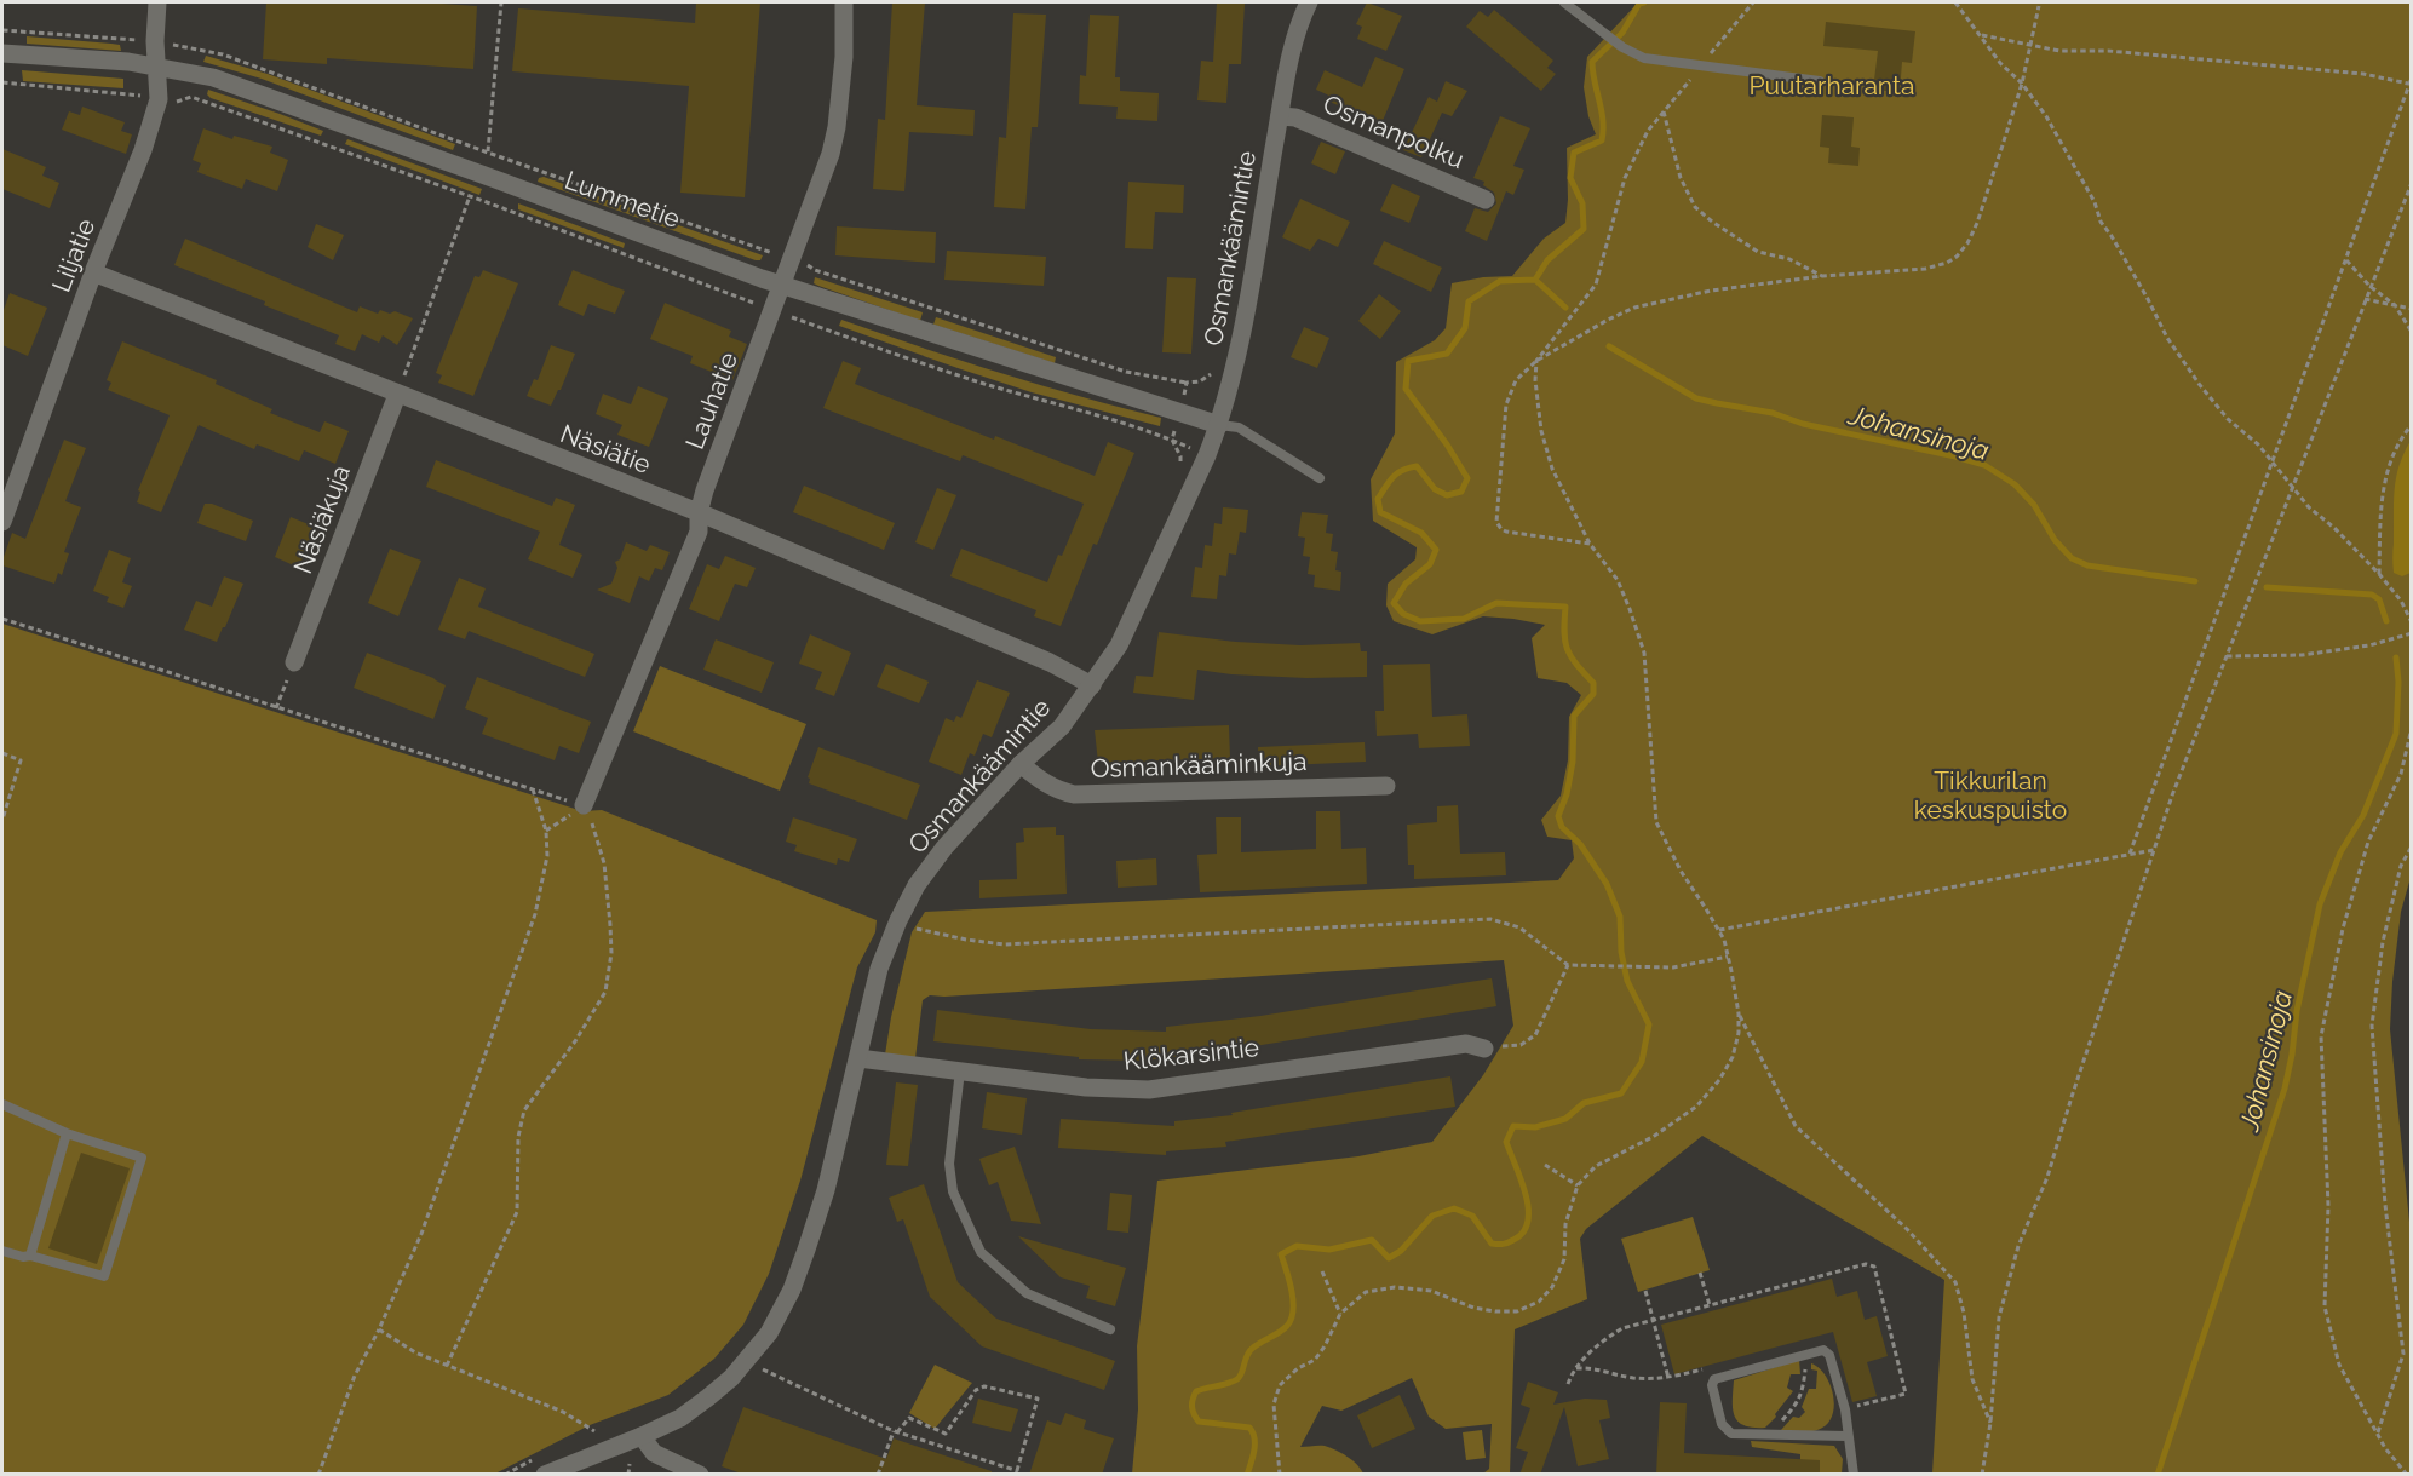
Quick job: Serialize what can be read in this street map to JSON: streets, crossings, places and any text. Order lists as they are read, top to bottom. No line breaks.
{"streets":{"street":["Osmanpolku","Lummetie","Osmankäämintie","Liljatie","Lauhatie","Näsiätie","Näsiäkuja","Osmankääminkuja","Klökarsintie"]},"crossings":[["Osmanpolku","Osmankäämintie"],["Lummetie","Osmankäämintie"],["Lummetie","Liljatie"],["Lummetie","Lauhatie"],["Osmankäämintie","Näsiätie"],["Osmankäämintie","Osmankääminkuja"],["Osmankäämintie","Klökarsintie"],["Liljatie","Näsiätie"],["Lauhatie","Näsiätie"],["Näsiätie","Näsiäkuja"]],"water":["Johansinoja"],"parks":["Puutarharanta","Tikkurilan keskuspuisto"]}
